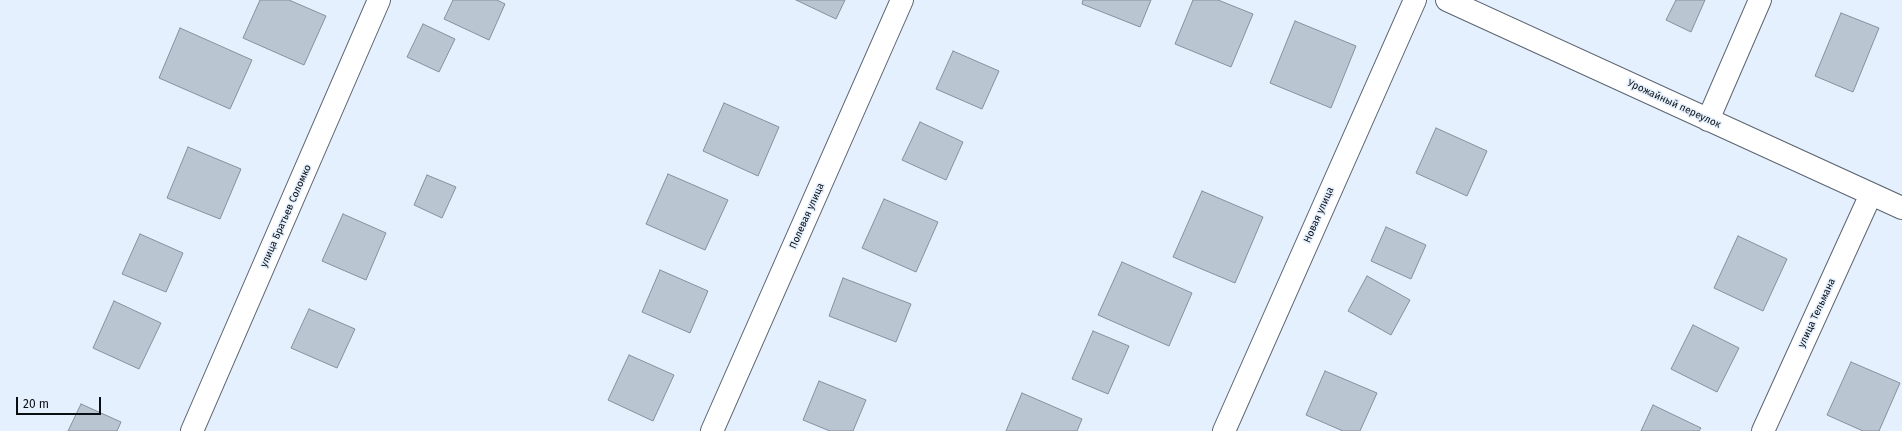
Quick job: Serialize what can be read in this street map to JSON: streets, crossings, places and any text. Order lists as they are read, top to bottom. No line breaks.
{"streets":{"street":["Урожайный переулок","Новая улица","улица Братьев Соломко","Полевая улица","улица Тельмана"]},"crossings":[["Урожайный переулок","улица Тельмана"]],"scale_bar":"20 m"}
